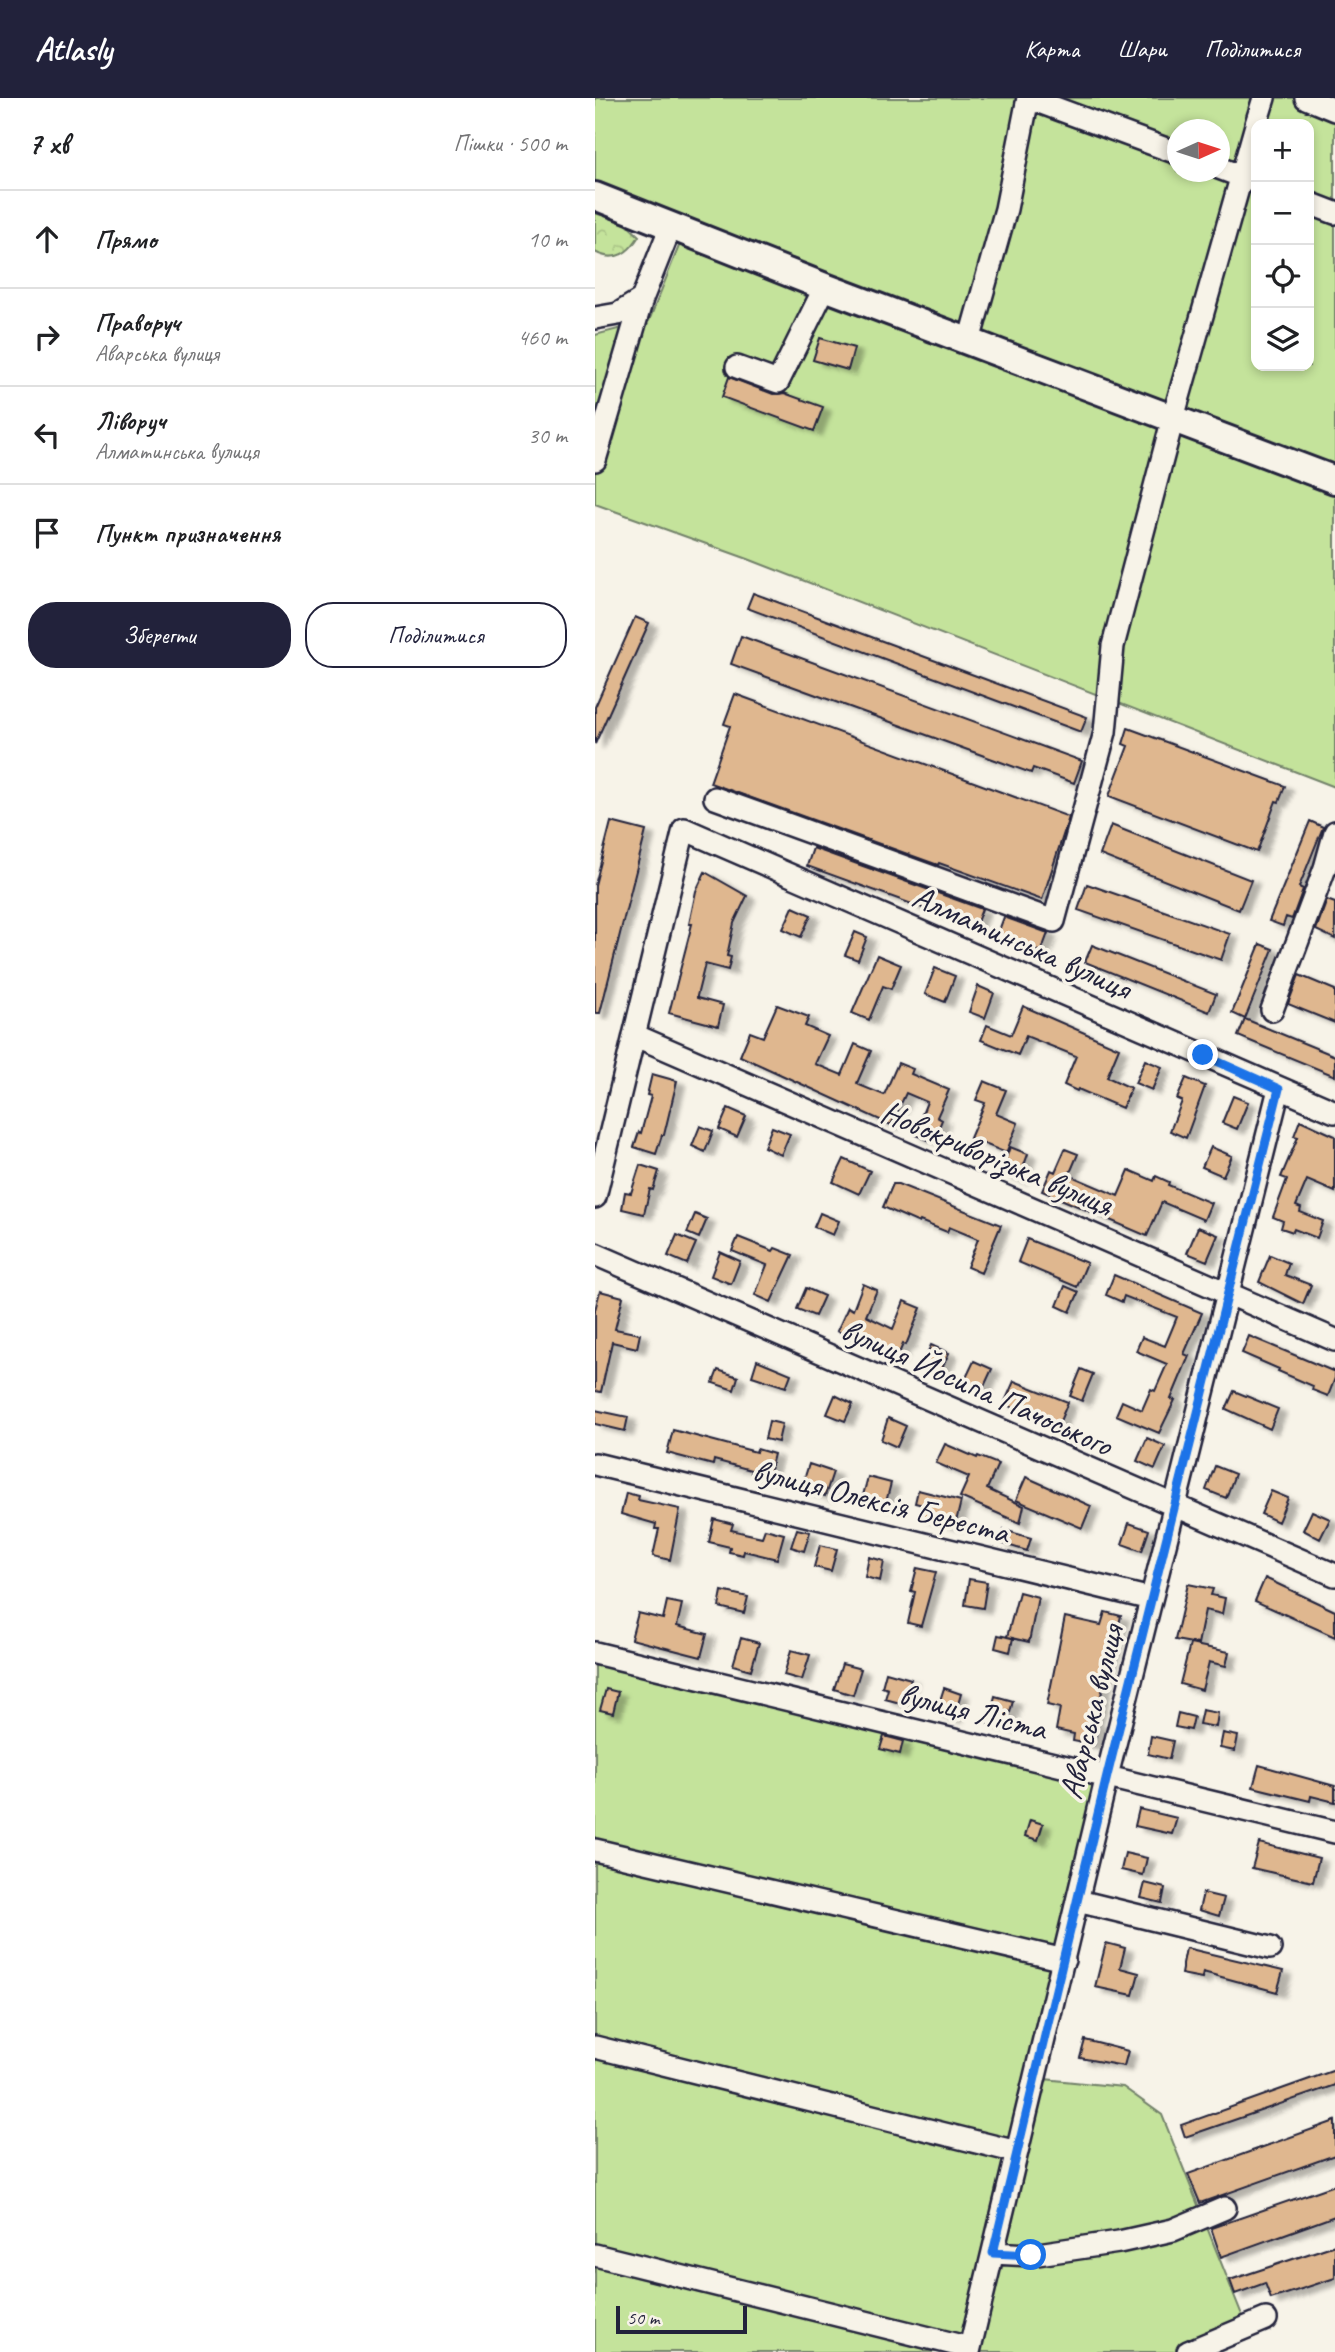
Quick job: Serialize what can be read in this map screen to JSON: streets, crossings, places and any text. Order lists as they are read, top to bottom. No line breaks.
{"streets":{"street":["Алматинська вулиця","Новокриворізька вулиця","вулиця Йосипа Пачоського","вулиця Олексія Береста","вулиця Ліста","Аварська вулиця"]},"crossings":[["Алматинська вулиця","Новокриворізька вулиця"],["Алматинська вулиця","Аварська вулиця"],["Новокриворізька вулиця","Аварська вулиця"],["вулиця Йосипа Пачоського","Аварська вулиця"],["вулиця Олексія Береста","Аварська вулиця"],["вулиця Ліста","Аварська вулиця"]],"scale_bar":"50 m","north":"right","page":{"header":"Atlasly","nav":["Карта","Шари","Поділитися"],"heading":["7 хв","Пішки · 500 m"],"map_buttons":["+","−"],"list":[["Прямо","10 m"],["Праворуч","Аварська вулиця","460 m"],["Ліворуч","Алматинська вулиця","30 m"],"Пункт призначення"],"buttons":["Зберегти","Поділитися"],"scale":"50 m"}}
